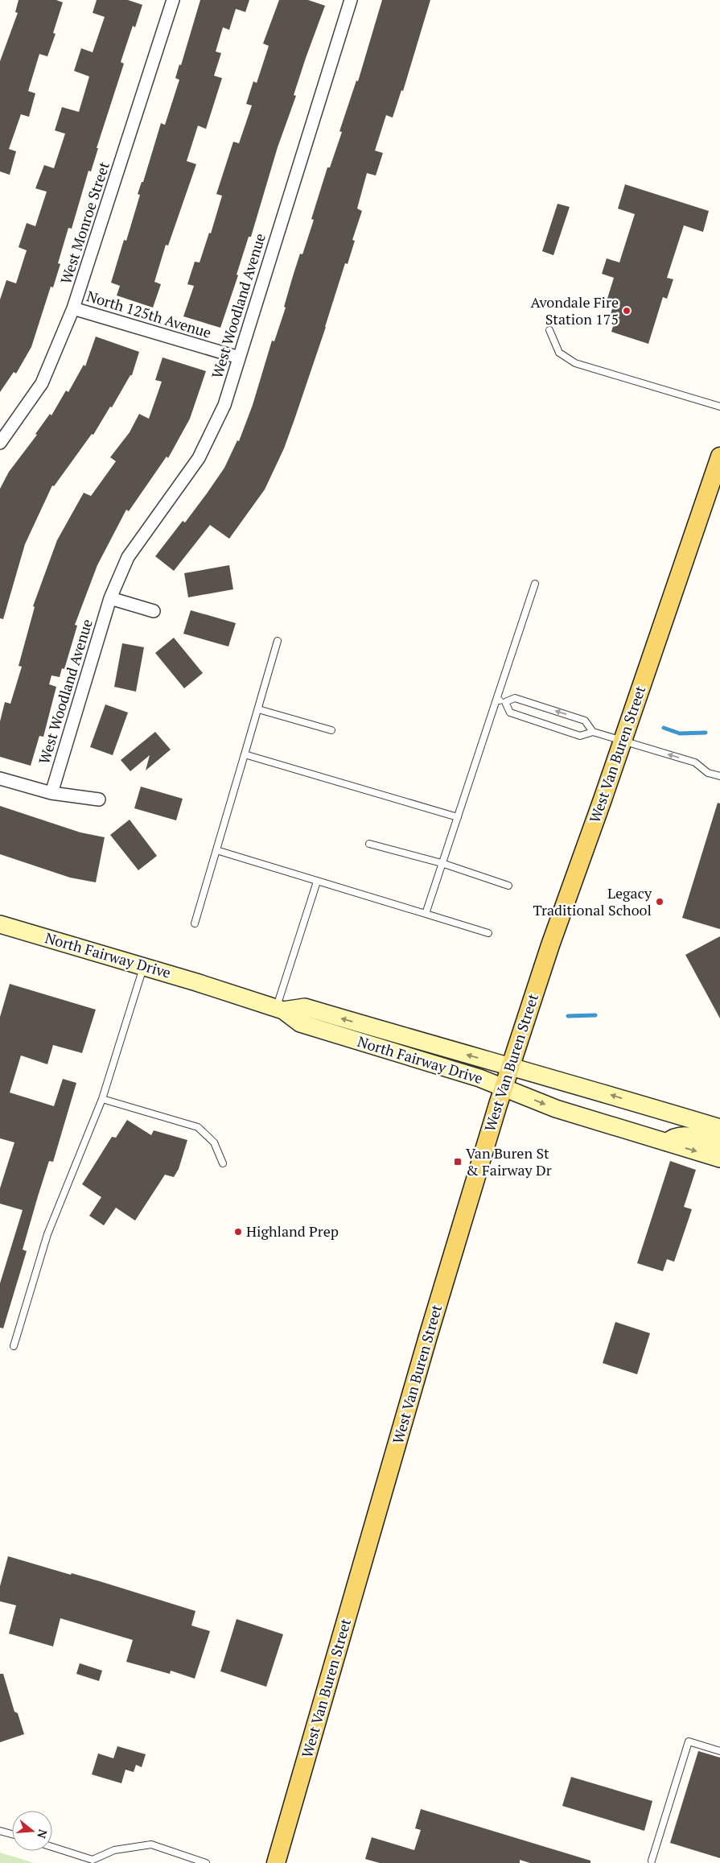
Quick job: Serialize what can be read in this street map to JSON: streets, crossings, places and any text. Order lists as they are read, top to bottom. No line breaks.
{"streets":{"main road":["West Van Buren Street"],"street":["West Monroe Street","West Woodland Avenue","North 125th Avenue","North Fairway Drive"]},"crossings":[["West Monroe Street","North 125th Avenue"],["West Woodland Avenue","North 125th Avenue"],["West Van Buren Street","North Fairway Drive"]],"places":{"other":["Avondale Fire Station 175","Legacy Traditional School","Highland Prep"],"transit":["Van Buren St & Fairway Dr"]},"north":"right"}
